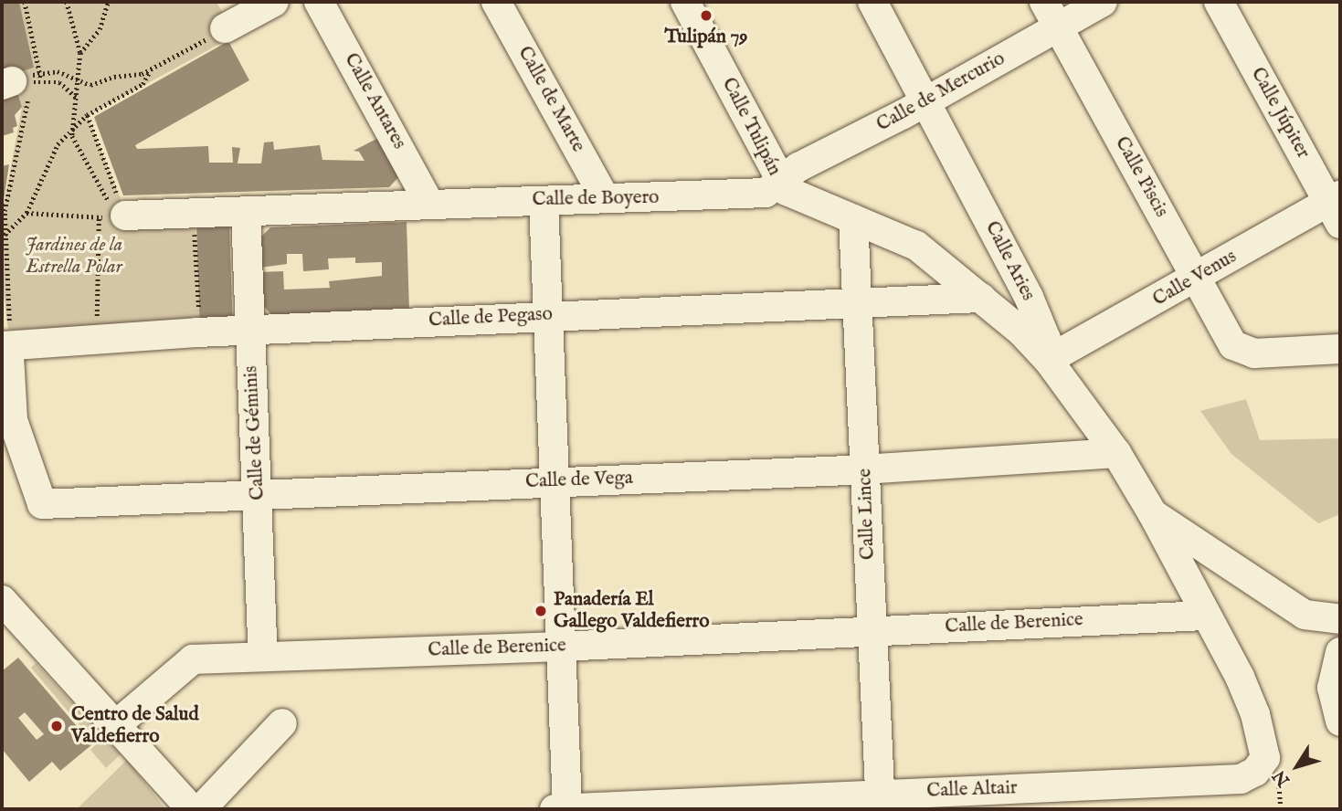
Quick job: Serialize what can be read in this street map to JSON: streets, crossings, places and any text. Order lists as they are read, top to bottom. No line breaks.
{"streets":{"street":["Calle de Mercurio","Calle de Marte","Calle Antares","Calle Júpiter","Calle Tulipán","Calle Piscis","Calle de Boyero","Calle Aries","Calle Venus","Calle de Pegaso","Calle de Géminis","Calle de Vega","Calle Lince","Calle de Berenice","Calle Altair"]},"crossings":[["Calle de Mercurio","Calle Tulipán"],["Calle de Mercurio","Calle Piscis"],["Calle de Mercurio","Calle de Boyero"],["Calle de Mercurio","Calle Aries"],["Calle de Marte","Calle de Boyero"],["Calle Antares","Calle de Boyero"],["Calle Júpiter","Calle Venus"],["Calle Tulipán","Calle de Boyero"],["Calle Piscis","Calle Venus"],["Calle de Boyero","Calle de Géminis"],["Calle Aries","Calle Venus"],["Calle Aries","Calle de Vega"],["Calle Aries","Calle de Berenice"],["Calle Aries","Calle Altair"],["Calle de Pegaso","Calle de Géminis"],["Calle de Pegaso","Calle de Vega"],["Calle de Pegaso","Calle Lince"],["Calle de Géminis","Calle de Vega"],["Calle de Géminis","Calle de Berenice"],["Calle de Vega","Calle Lince"],["Calle Lince","Calle de Berenice"],["Calle Lince","Calle Altair"]],"parks":["Jardines de la Estrella Polar"],"places":["Tulipán 79","Panadería El Gallego Valdefierro","Centro de Salud Valdefierro"],"north":"bottom left"}
